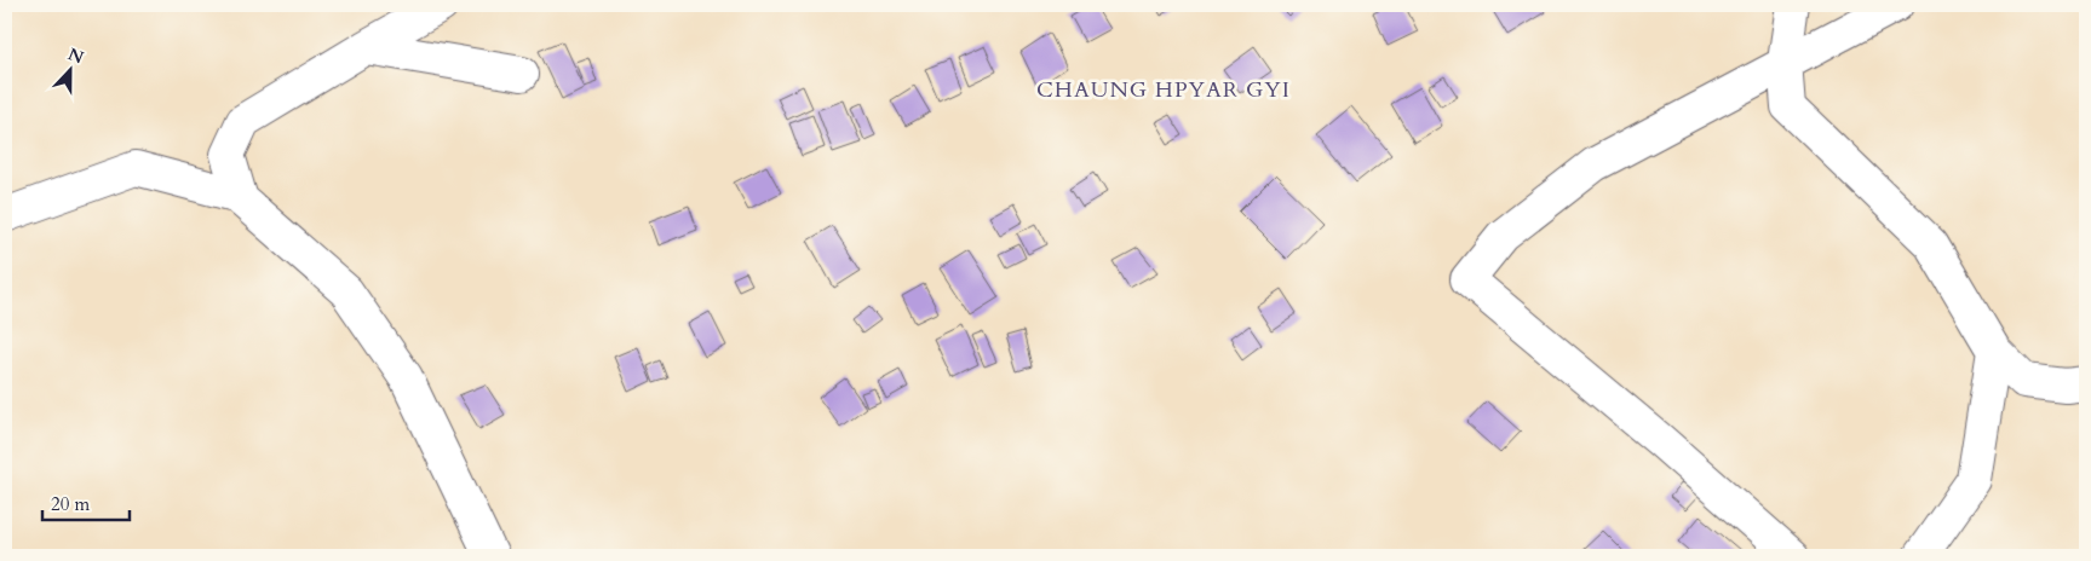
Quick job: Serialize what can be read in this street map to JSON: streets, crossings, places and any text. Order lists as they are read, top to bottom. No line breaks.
{"districts":["CHAUNG HPYAR GYI"],"scale_bar":"20 m","north":"top"}
